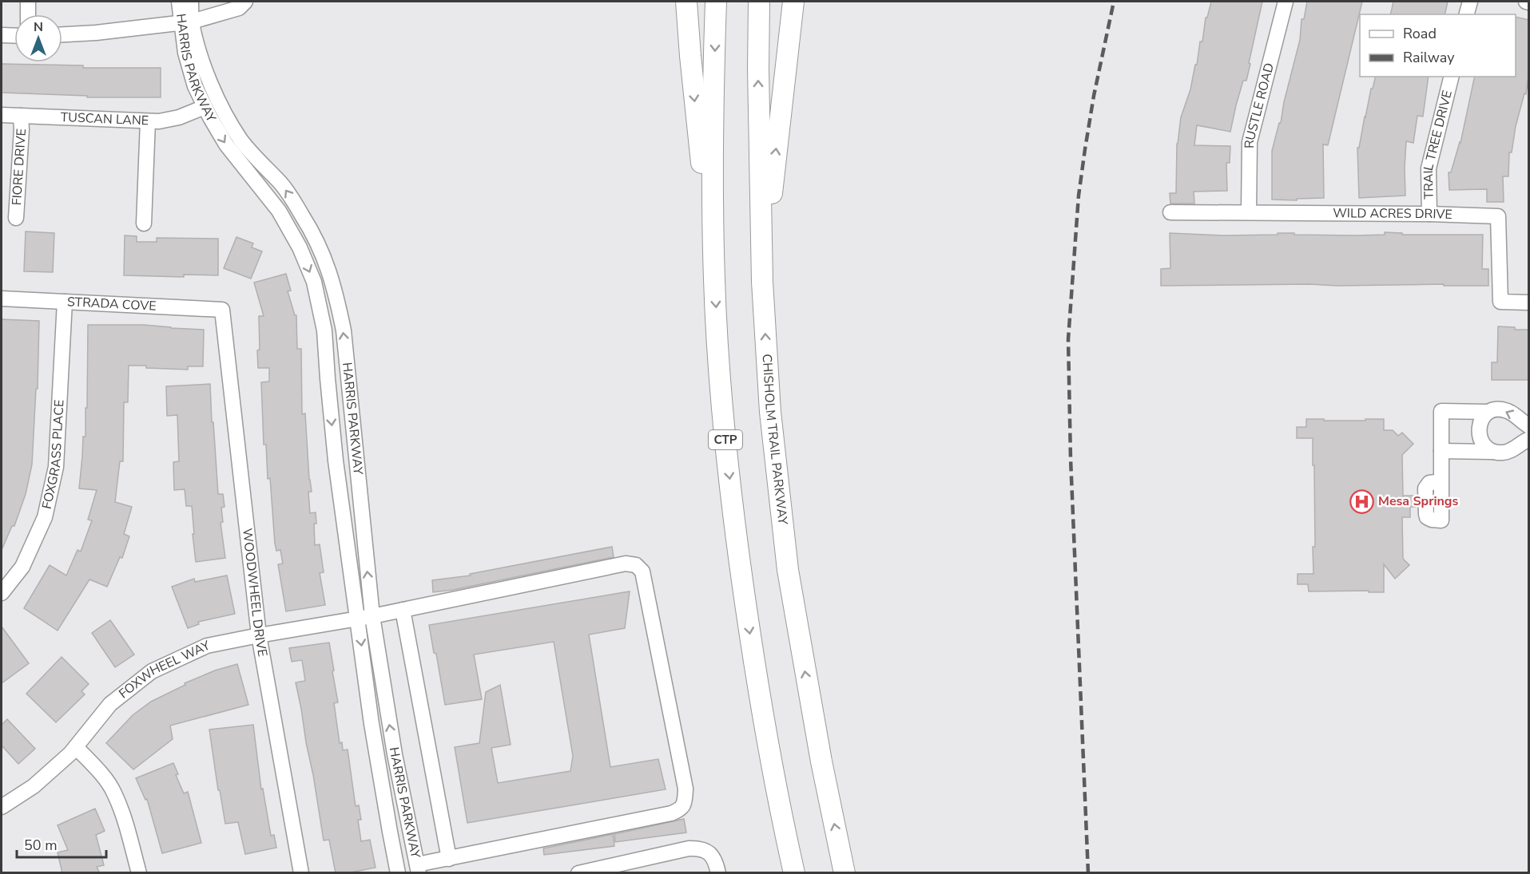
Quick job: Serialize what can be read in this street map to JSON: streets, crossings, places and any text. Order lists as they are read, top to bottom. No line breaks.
{"streets":{"highway":["CTP","CHISHOLM TRAIL PARKWAY"],"street":["HARRIS PARKWAY","RUSTLE ROAD","TUSCAN LANE","TRAIL TREE DRIVE","FIORE DRIVE","WILD ACRES DRIVE","STRADA COVE","FOXGRASS PLACE","WOODWHEEL DRIVE","FOXWHEEL WAY"]},"crossings":[["HARRIS PARKWAY","TUSCAN LANE"],["HARRIS PARKWAY","FOXWHEEL WAY"],["RUSTLE ROAD","WILD ACRES DRIVE"],["TUSCAN LANE","FIORE DRIVE"],["TRAIL TREE DRIVE","WILD ACRES DRIVE"],["STRADA COVE","FOXGRASS PLACE"],["STRADA COVE","WOODWHEEL DRIVE"],["WOODWHEEL DRIVE","FOXWHEEL WAY"]],"places":{"hospital":["Mesa Springs"]},"legend":["Road","Railway"],"scale_bar":"50 m","north":"top"}
